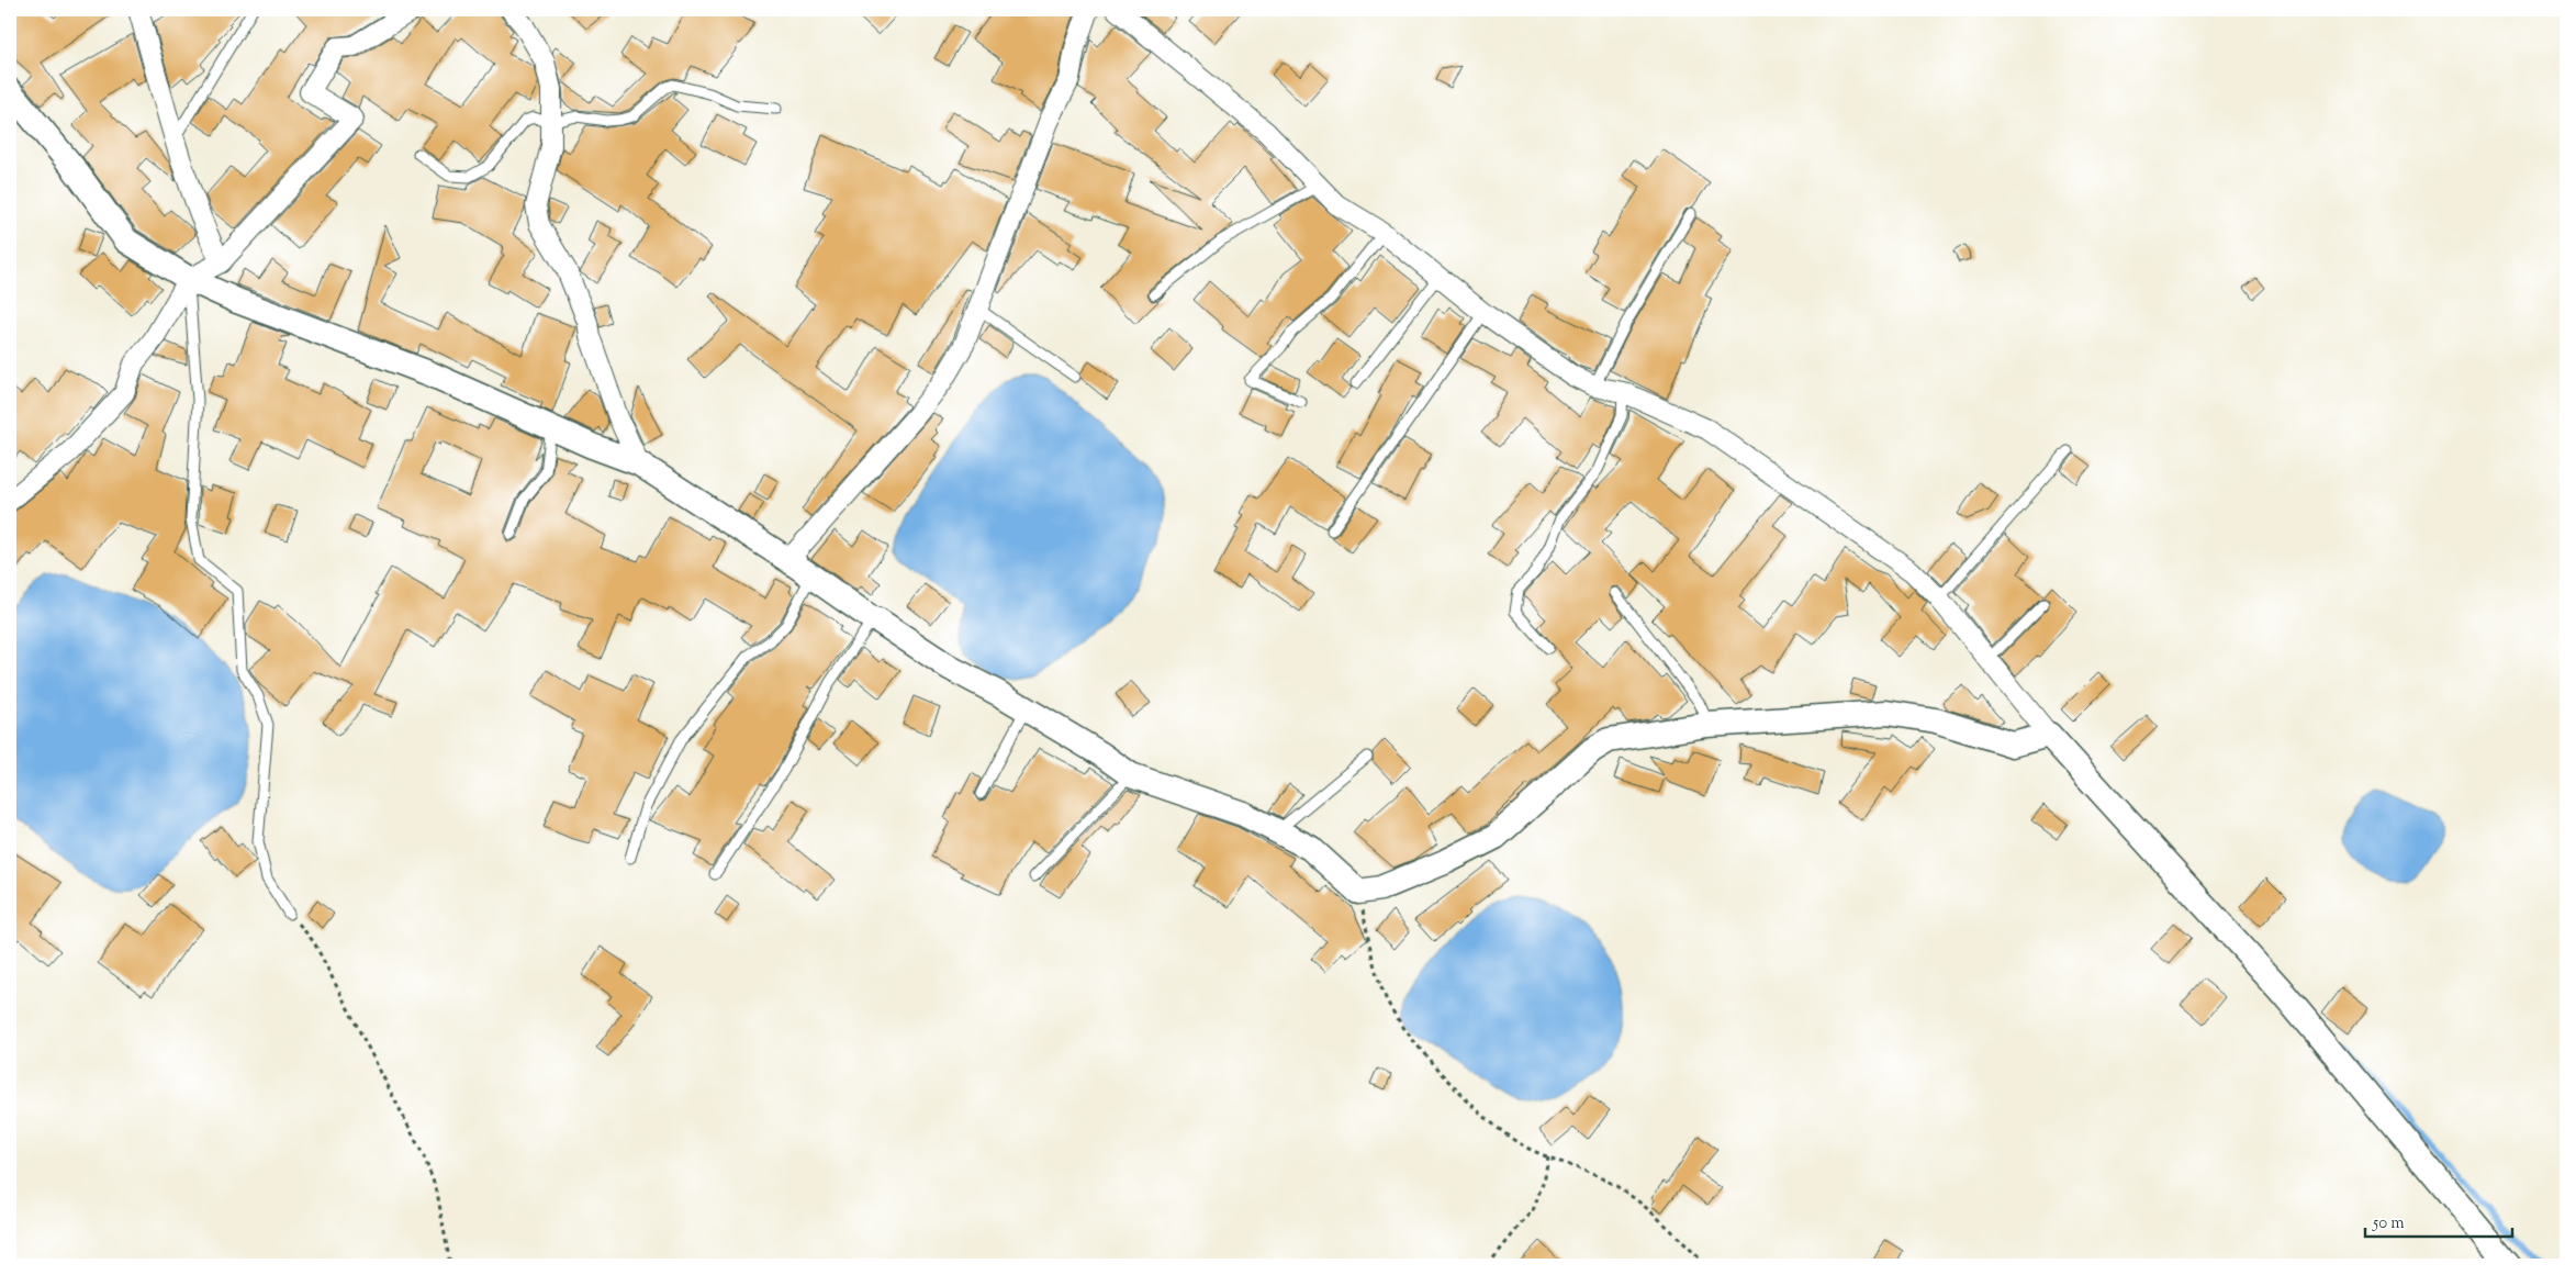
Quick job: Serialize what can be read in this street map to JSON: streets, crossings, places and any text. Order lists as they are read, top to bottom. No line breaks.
{"scale_bar":"50 m"}
